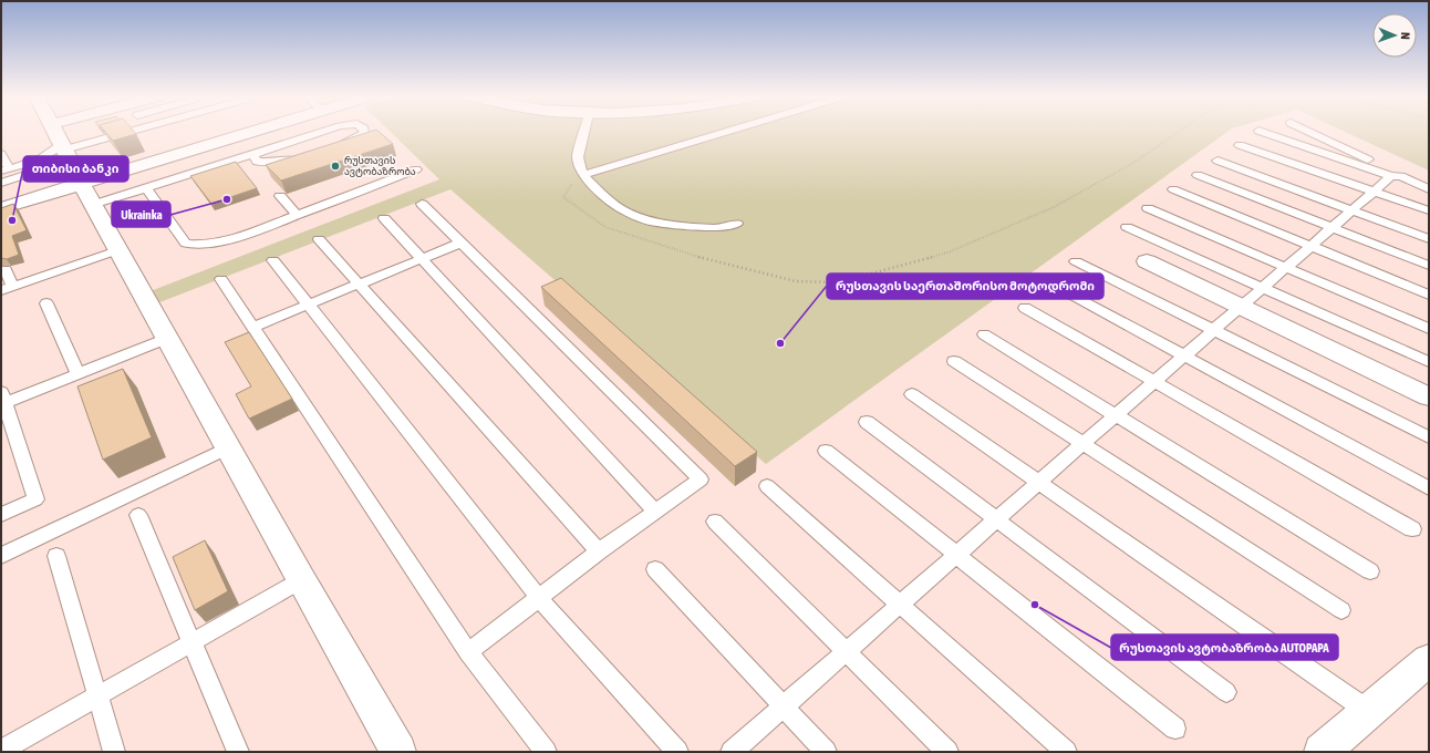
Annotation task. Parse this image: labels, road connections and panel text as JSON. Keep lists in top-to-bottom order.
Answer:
{
  "places": [
    "რუსთავის ავტობაზრობა",
    "Ukrainka",
    "თიბისი ბანკი",
    "რუსთავის საერთაშორისო მოტოდრომი",
    "რუსთავის ავტობაზრობა AUTOPAPA"
  ],
  "north": "right"
}
